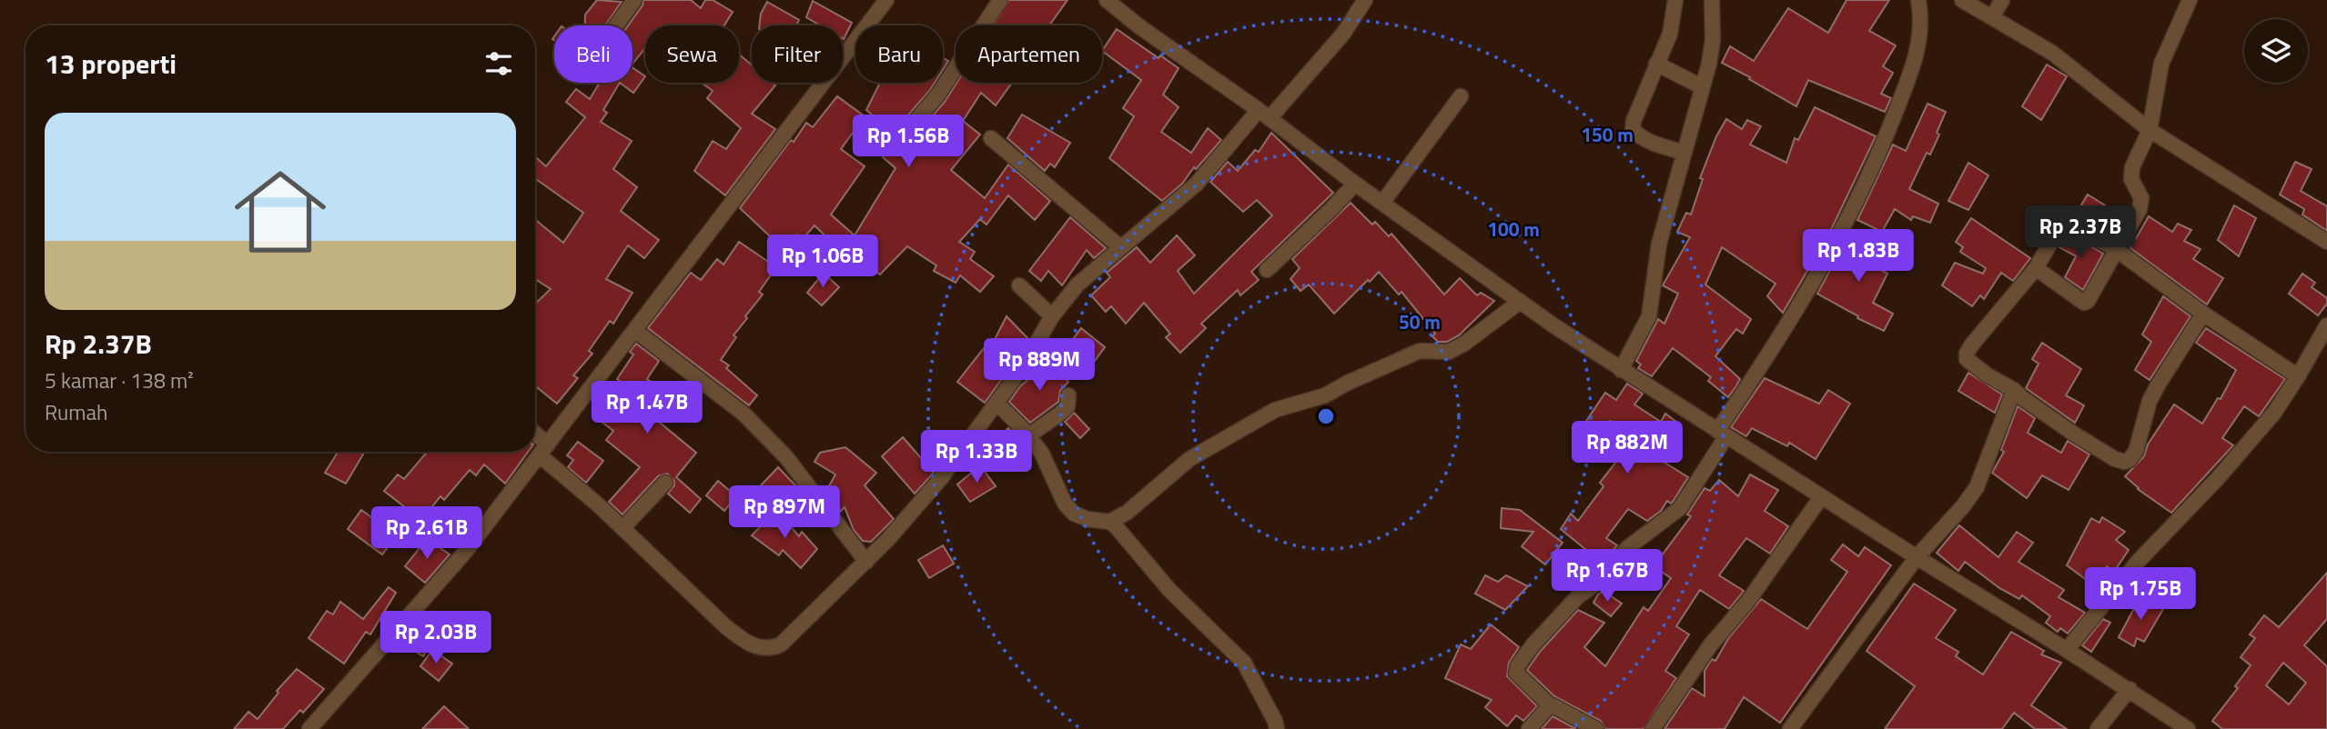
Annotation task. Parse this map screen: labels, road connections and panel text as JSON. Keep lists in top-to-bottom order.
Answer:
{
  "page": {
    "chip": [
      "Beli",
      "Sewa",
      "Filter",
      "Baru",
      "Apartemen"
    ],
    "heading": "13 properti",
    "list": [
      {
        "name": "Rp 2.37B",
        "note": "5 kamar · 138 m² · Rumah"
      }
    ],
    "price": [
      "Rp 1.56B",
      "Rp 2.37B",
      "Rp 1.83B",
      "Rp 1.06B",
      "Rp 889M",
      "Rp 1.47B",
      "Rp 882M",
      "Rp 1.33B",
      "Rp 897M",
      "Rp 2.61B",
      "Rp 1.67B",
      "Rp 1.75B",
      "Rp 2.03B"
    ]
  },
  "rings": ["150 m", "100 m", "50 m"]
}
